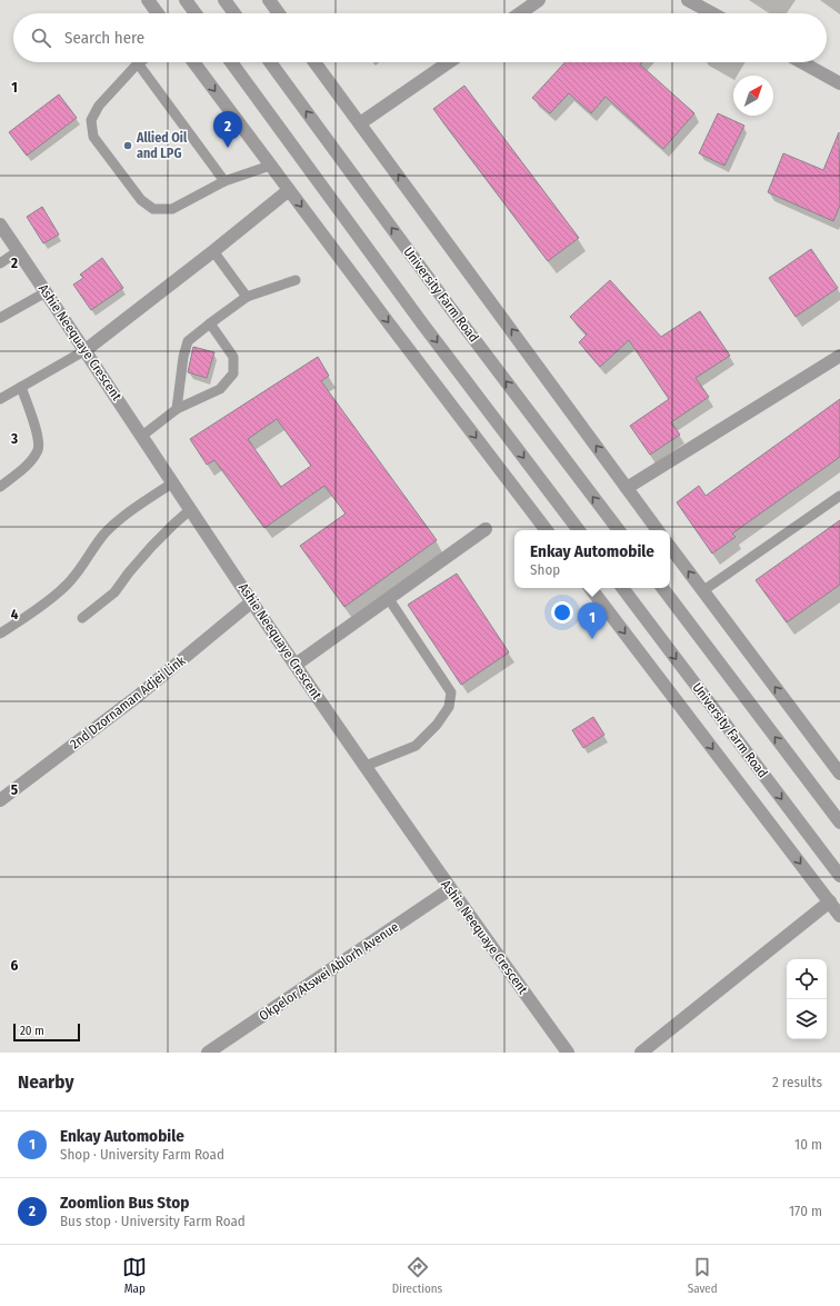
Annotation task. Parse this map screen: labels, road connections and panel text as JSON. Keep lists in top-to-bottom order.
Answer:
{
  "streets": {
    "street": [
      "University Farm Road",
      "Ashie Neequaye Crescent",
      "2nd Dzornaman Adjei Link",
      "Okpelor Atswei Ablorh Avenue"
    ]
  },
  "crossings": [
    ["Ashie Neequaye Crescent", "2nd Dzornaman Adjei Link"],
    ["Ashie Neequaye Crescent", "Okpelor Atswei Ablorh Avenue"]
  ],
  "places": ["Allied Oil and LPG"],
  "scale_bar": "20 m",
  "north": "top right",
  "page": {
    "search": "Search here",
    "pins": ["2", "1"],
    "popup": ["Enkay Automobile", "Shop"],
    "scale": "20 m",
    "heading": ["Nearby", "2 results"],
    "list": [
      {
        "mark": "1",
        "name": "Enkay Automobile",
        "note": "Shop · University Farm Road",
        "value": "10 m"
      },
      {
        "mark": "2",
        "name": "Zoomlion Bus Stop",
        "note": "Bus stop · University Farm Road",
        "value": "170 m"
      }
    ],
    "nav": ["Map", "Directions", "Saved"]
  },
  "grid": {
    "rows": [
      "1",
      "2",
      "3",
      "4",
      "5",
      "6"
    ]
  }
}
